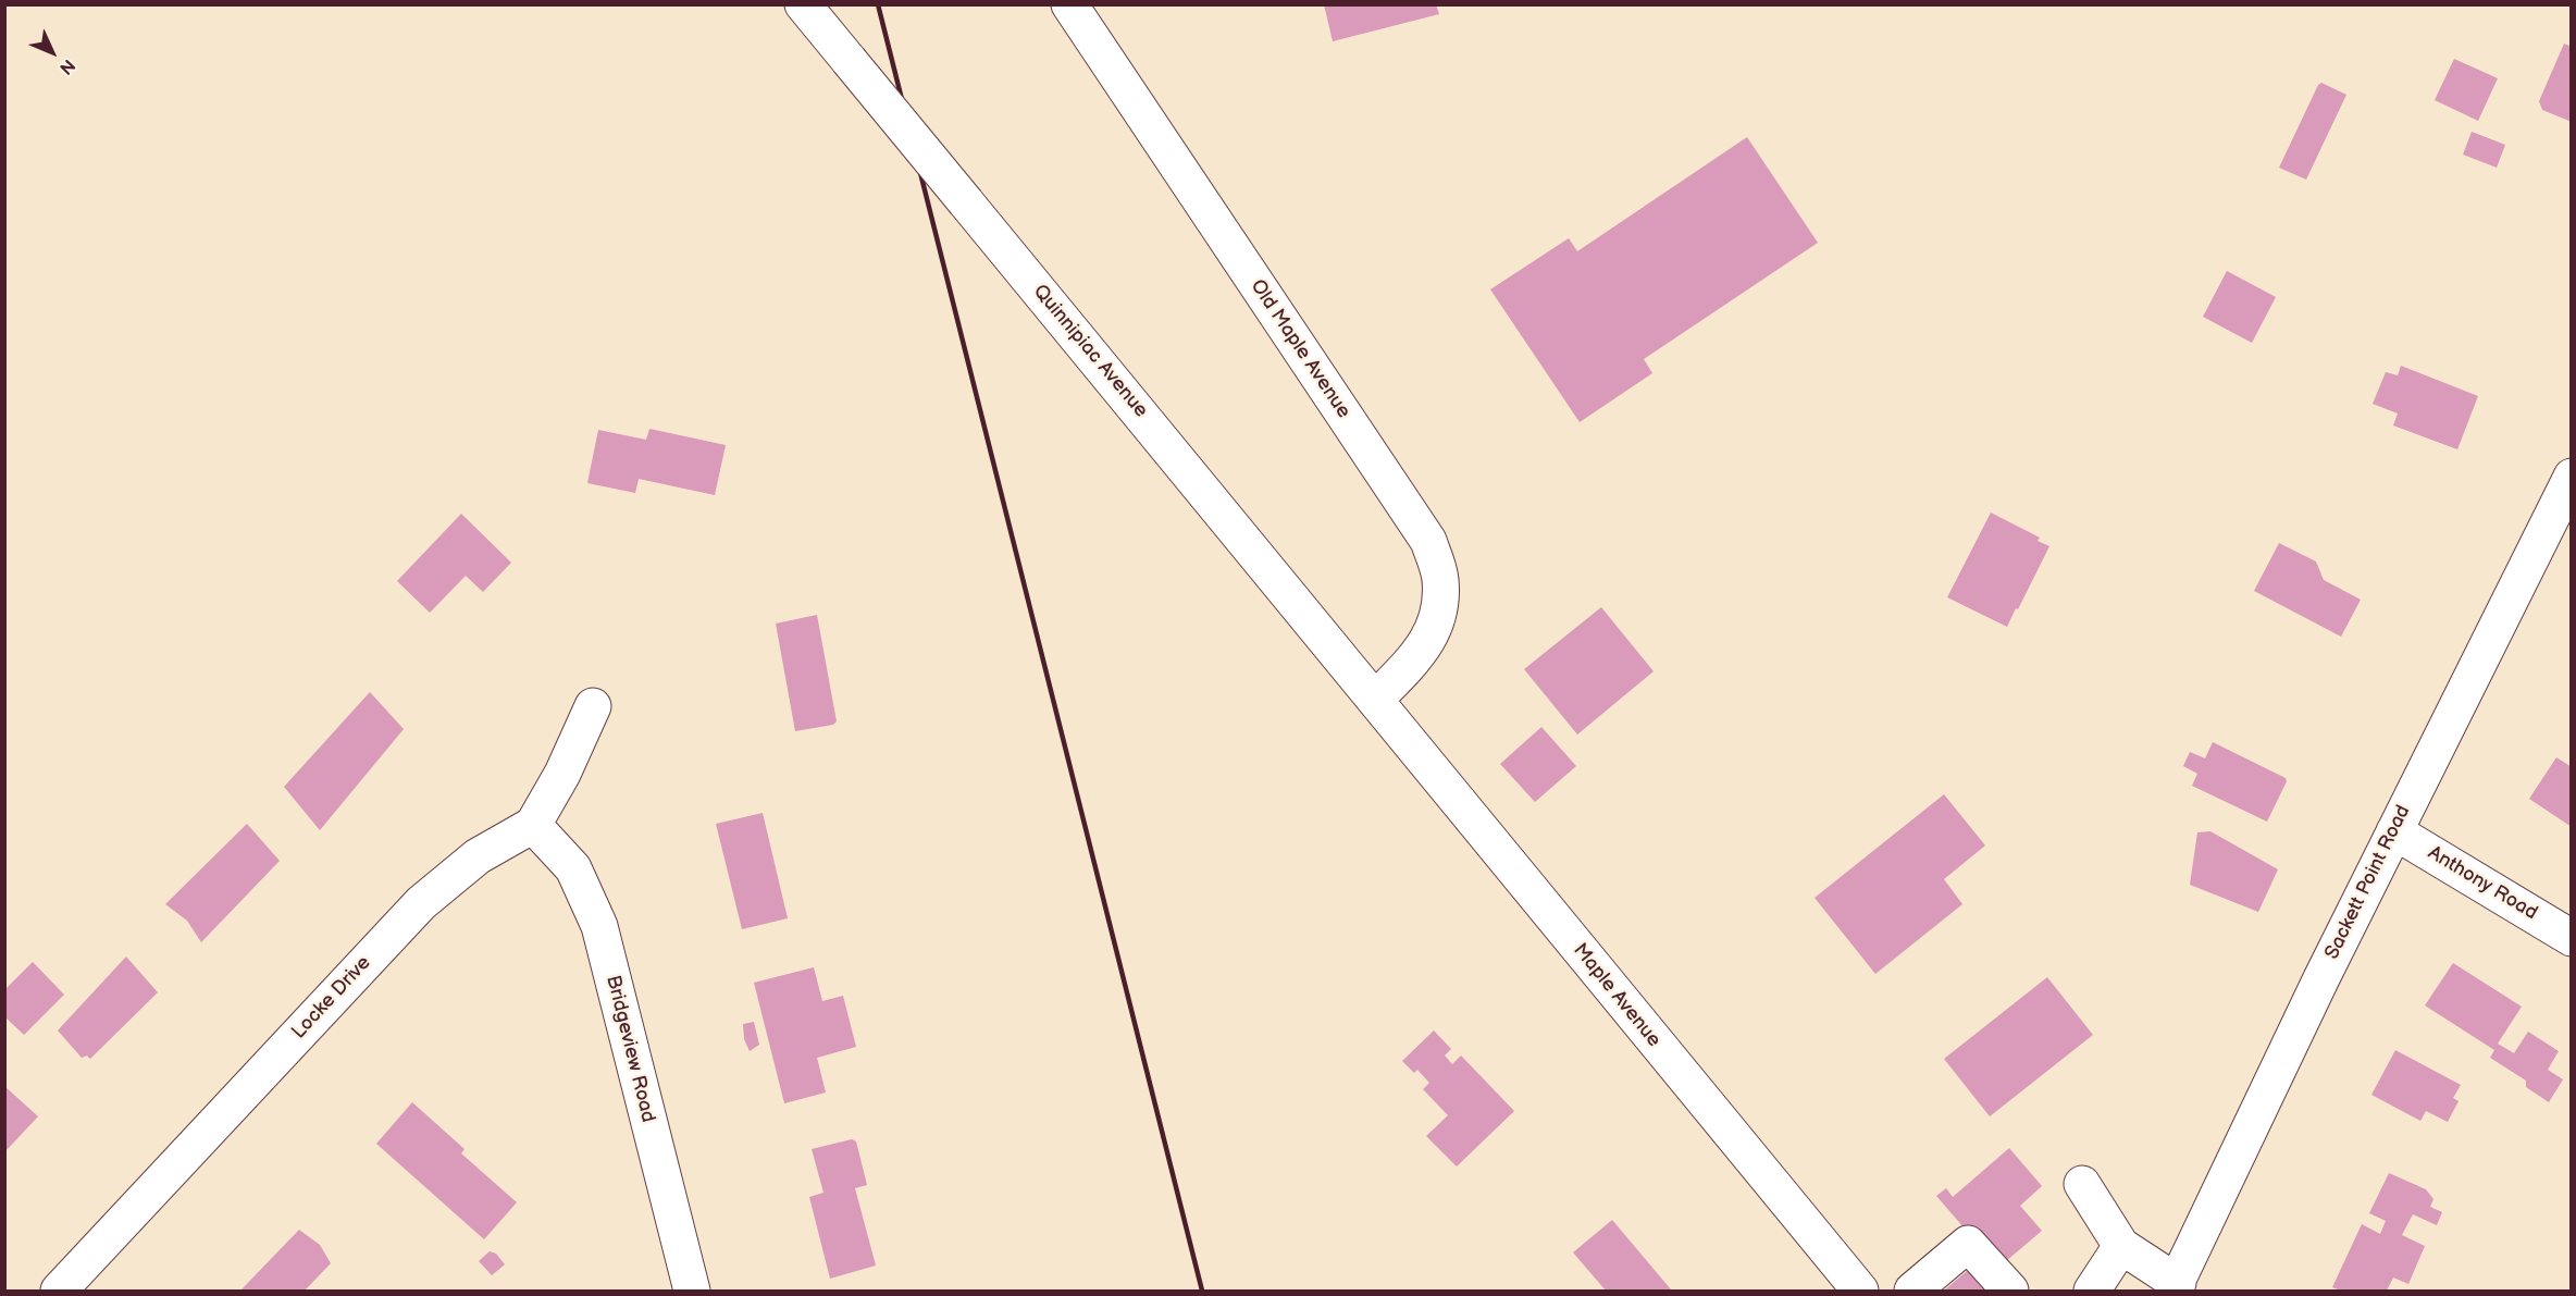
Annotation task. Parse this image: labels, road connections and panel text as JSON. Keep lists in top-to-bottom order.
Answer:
{
  "streets": {
    "street": [
      "Old Maple Avenue",
      "Quinnipiac Avenue",
      "Sackett Point Road",
      "Anthony Road",
      "Maple Avenue",
      "Locke Drive",
      "Bridgeview Road"
    ]
  },
  "crossings": [
    ["Old Maple Avenue", "Quinnipiac Avenue"],
    ["Old Maple Avenue", "Maple Avenue"],
    ["Quinnipiac Avenue", "Maple Avenue"],
    ["Sackett Point Road", "Anthony Road"],
    ["Locke Drive", "Bridgeview Road"]
  ],
  "north": "bottom right"
}
